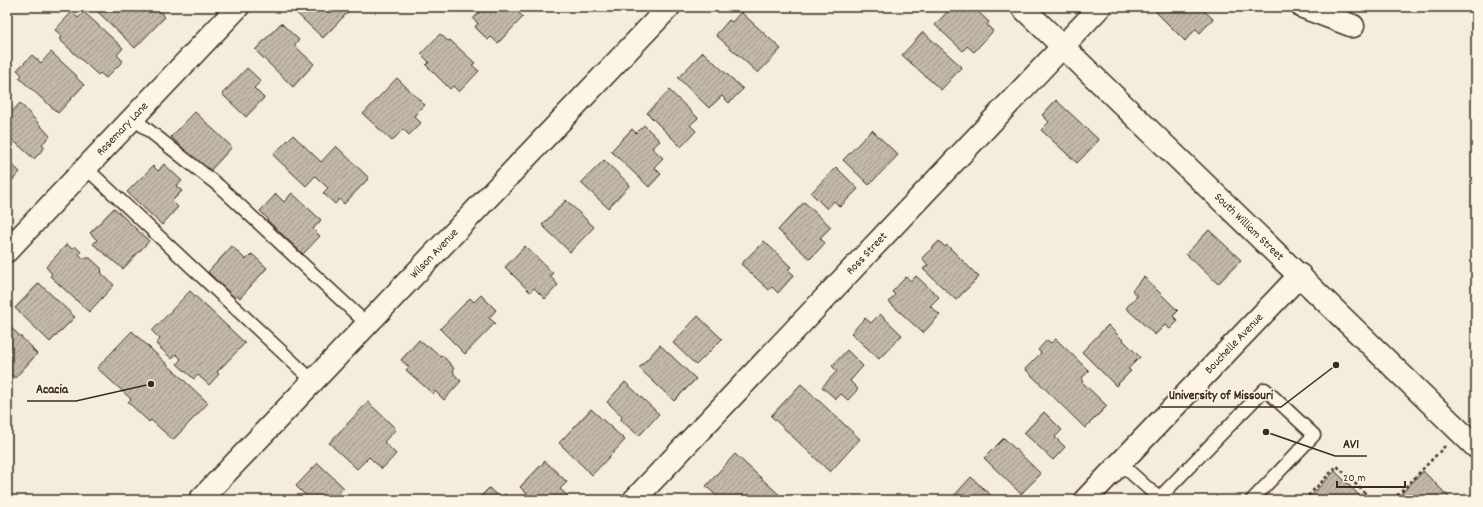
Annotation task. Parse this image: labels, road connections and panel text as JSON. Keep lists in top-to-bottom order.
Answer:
{
  "streets": {
    "street": [
      "Rosemary Lane",
      "South William Street",
      "Wilson Avenue",
      "Ross Street",
      "Bouchelle Avenue"
    ]
  },
  "crossings": [
    ["South William Street", "Ross Street"],
    ["South William Street", "Bouchelle Avenue"]
  ],
  "places": ["University of Missouri", "Acacia", "AV1"],
  "scale_bar": "20 m"
}
